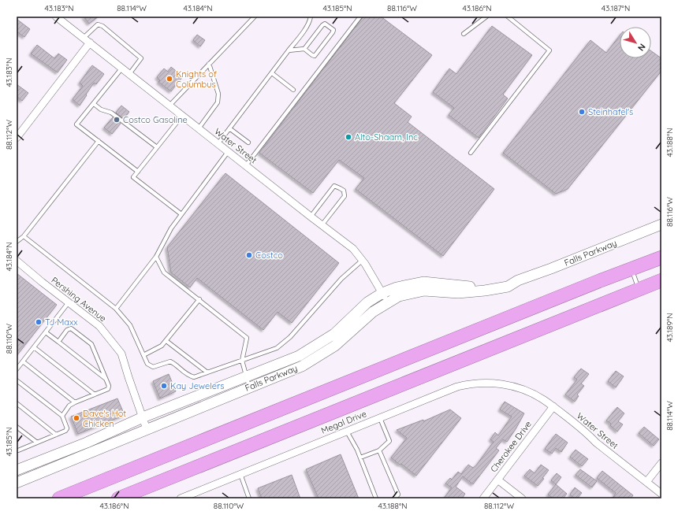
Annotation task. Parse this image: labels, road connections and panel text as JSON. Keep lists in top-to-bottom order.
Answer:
{
  "streets": {
    "street": [
      "Water Street",
      "Falls Parkway",
      "Pershing Avenue",
      "Megal Drive",
      "Cherokee Drive"
    ]
  },
  "crossings": [
    ["Water Street", "Falls Parkway"],
    ["Water Street", "Megal Drive"],
    ["Water Street", "Cherokee Drive"],
    ["Falls Parkway", "Pershing Avenue"]
  ],
  "places": [
    "Knights of Columbus",
    "Steinhafel's",
    "Costco Gasoline",
    "Alto-Shaam, Inc",
    "Costco",
    "TJ Maxx",
    "Kay Jewelers",
    "Dave's Hot Chicken"
  ],
  "north": "bottom right",
  "coordinates": [
    "43.183°N",
    "88.114°W",
    "43.184°N",
    "43.185°N",
    "88.116°W",
    "43.186°N",
    "43.187°N",
    "88.112°W",
    "43.188°N",
    "43.189°N",
    "88.110°W"
  ]
}
